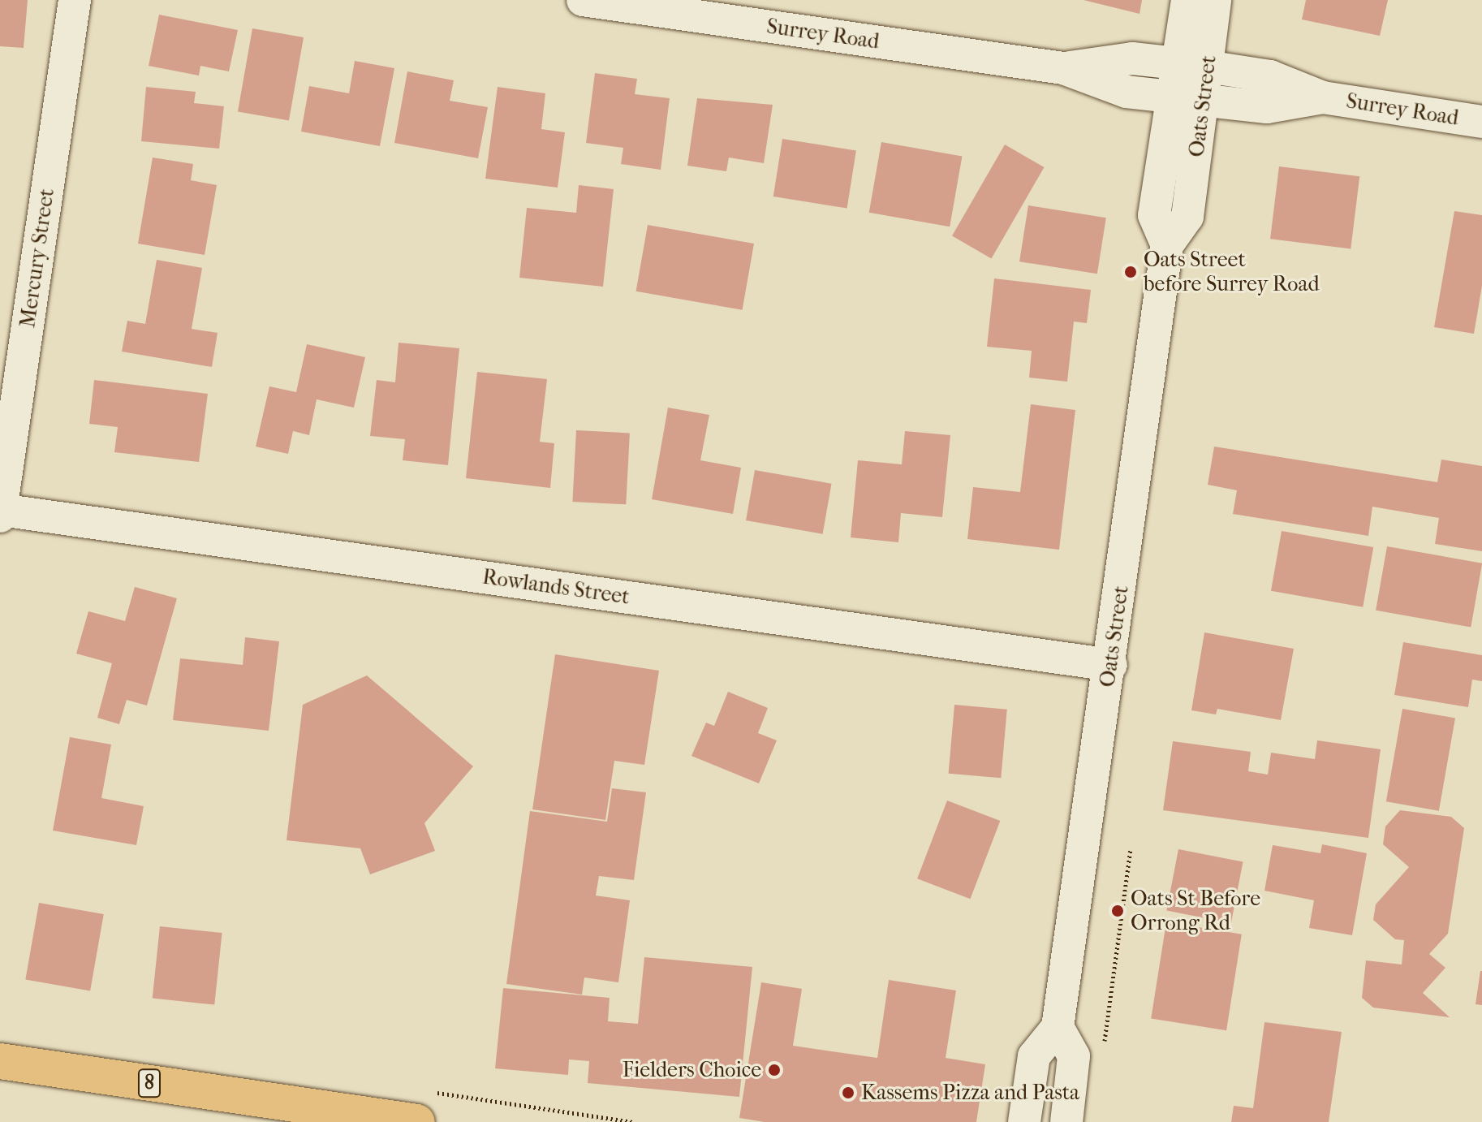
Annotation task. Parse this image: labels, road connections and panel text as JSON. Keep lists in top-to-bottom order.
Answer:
{
  "streets": {
    "highway": ["8"],
    "street": [
      "Surrey Road",
      "Oats Street",
      "Mercury Street",
      "Rowlands Street"
    ]
  },
  "crossings": [
    ["Surrey Road", "Oats Street"],
    ["Oats Street", "Rowlands Street"],
    ["Mercury Street", "Rowlands Street"]
  ],
  "places": [
    "Oats Street before Surrey Road",
    "Oats St Before Orrong Rd",
    "Fielders Choice",
    "Kassems Pizza and Pasta"
  ]
}
